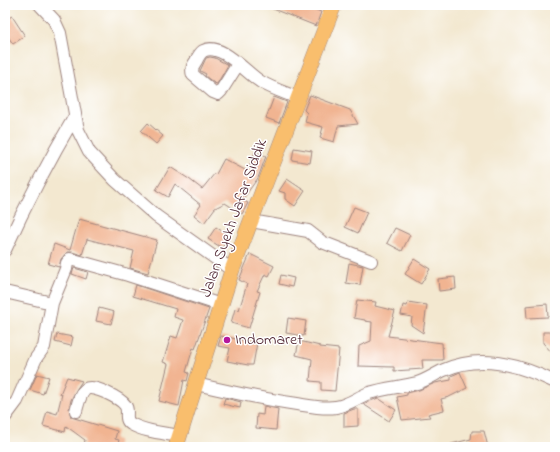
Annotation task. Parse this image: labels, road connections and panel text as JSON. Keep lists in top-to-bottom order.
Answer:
{
  "streets": {
    "main road": ["Jalan Syekh Jafar Siddik"]
  },
  "places": ["Indomaret"]
}
